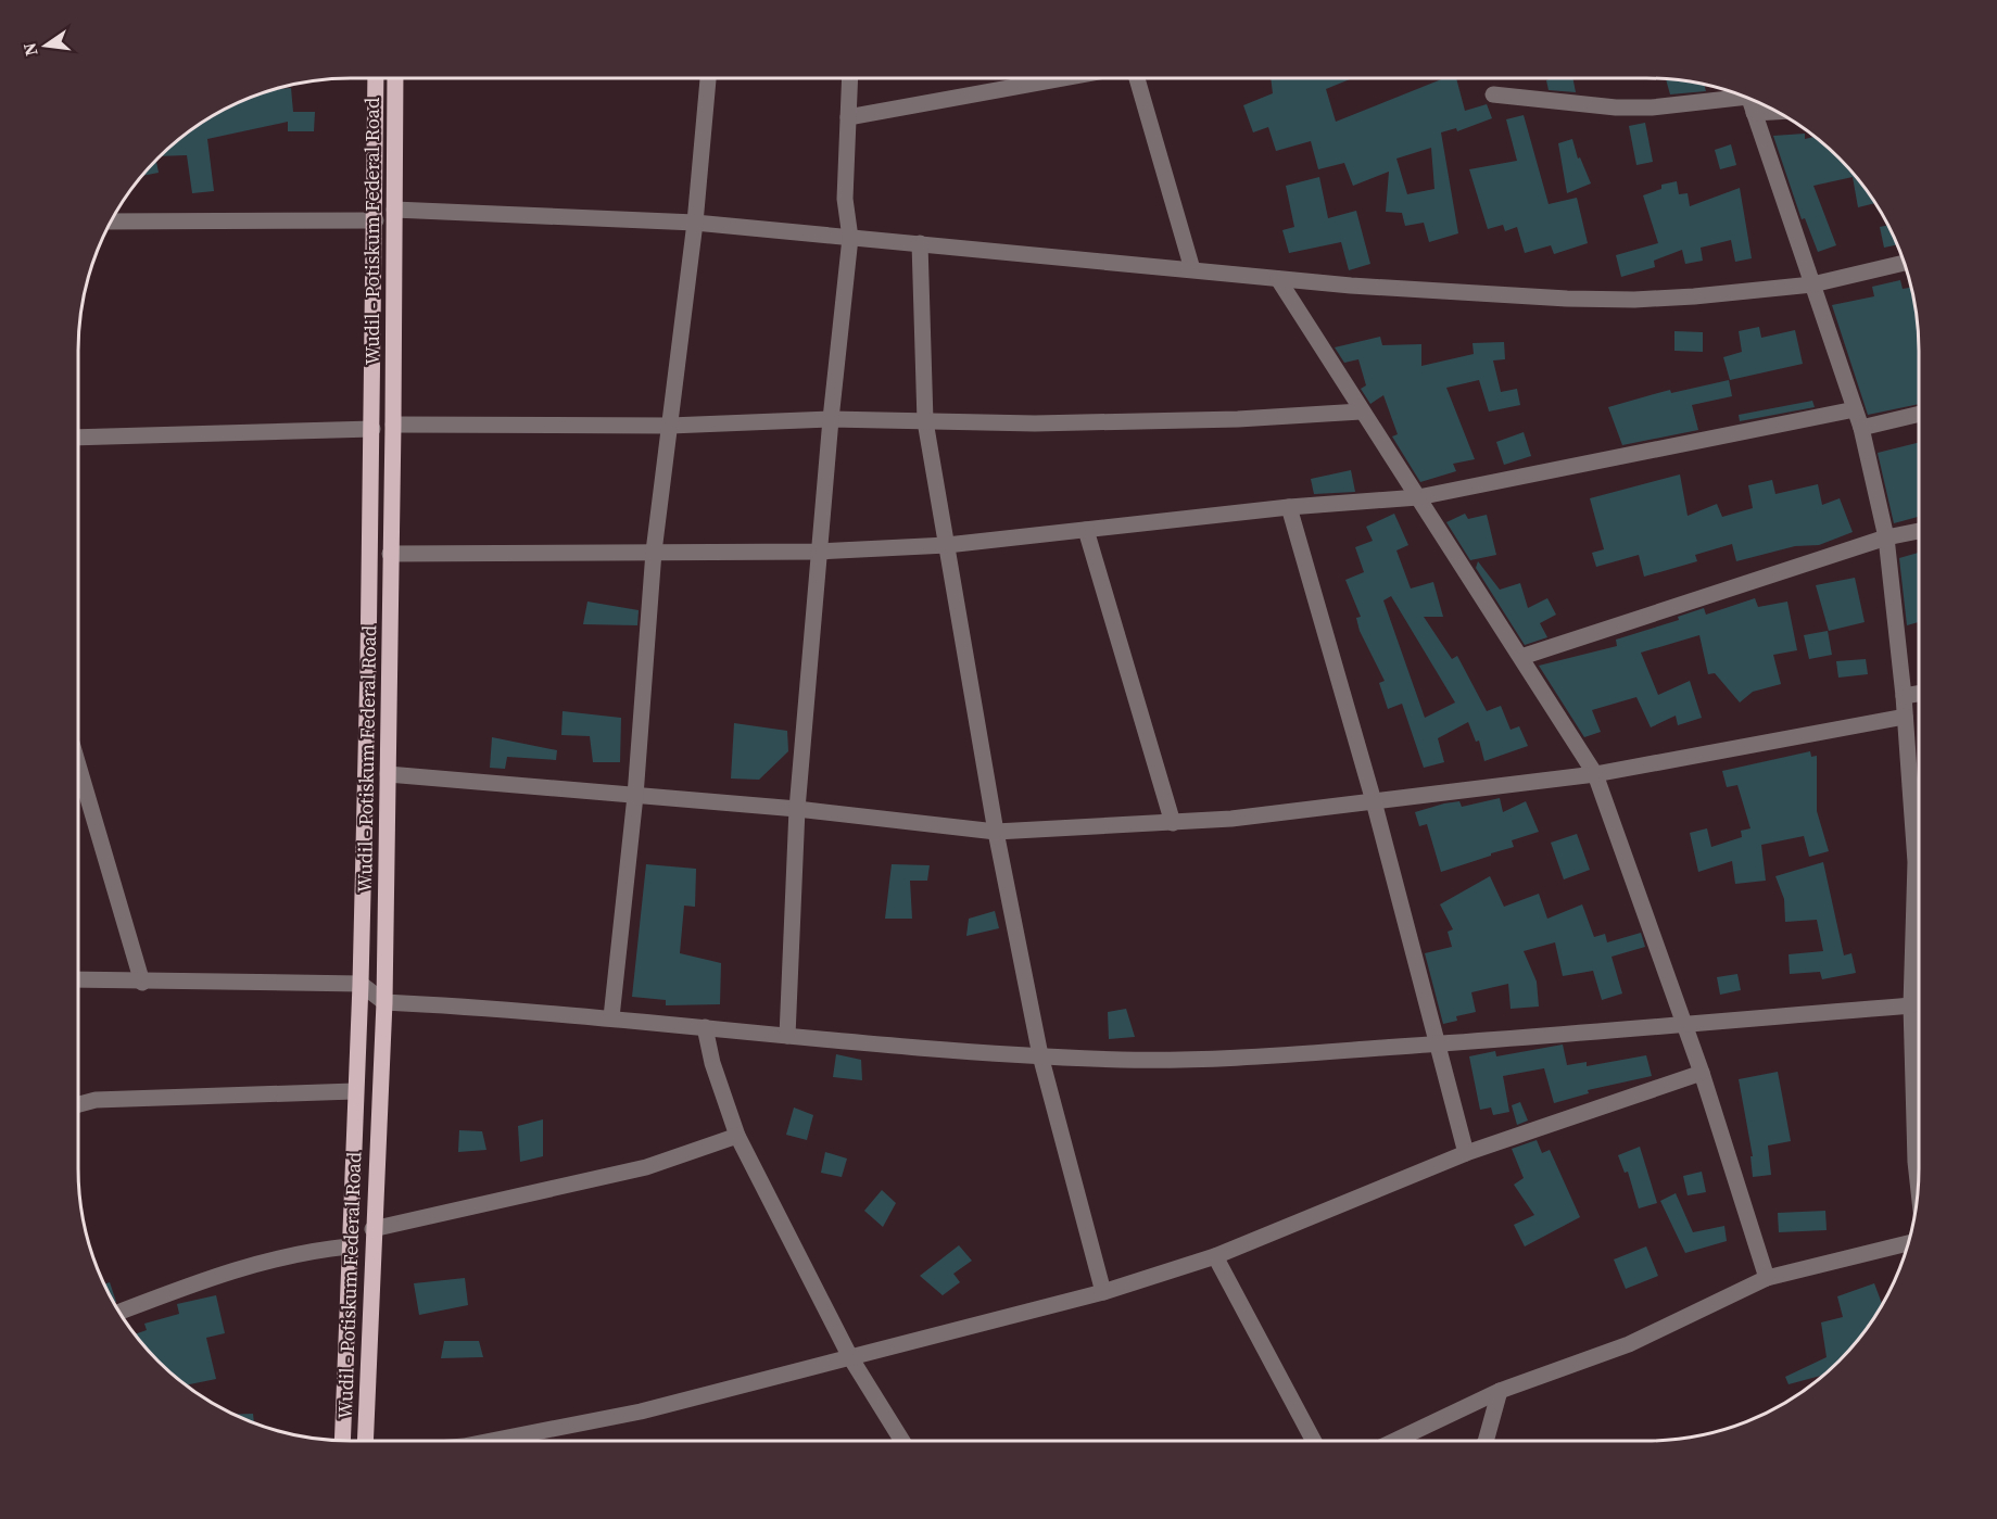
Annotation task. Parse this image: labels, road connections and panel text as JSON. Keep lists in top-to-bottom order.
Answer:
{
  "streets": {
    "main road": ["Wudil - Potiskum Federal Road"]
  },
  "north": "left"
}
